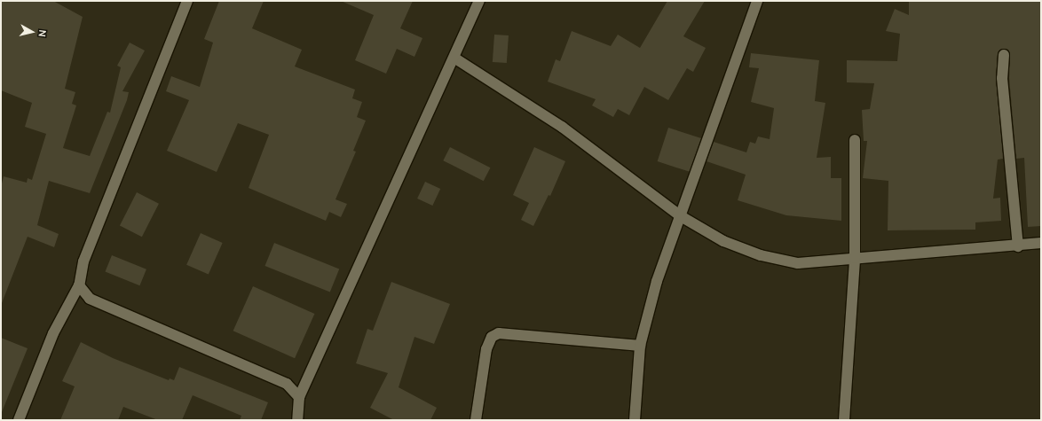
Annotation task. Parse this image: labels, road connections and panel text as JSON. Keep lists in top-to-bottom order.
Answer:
{
  "north": "right"
}
